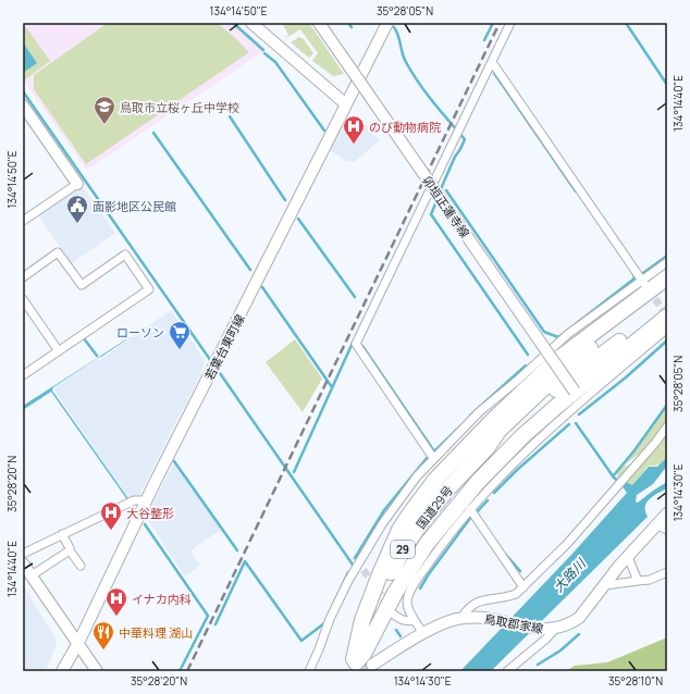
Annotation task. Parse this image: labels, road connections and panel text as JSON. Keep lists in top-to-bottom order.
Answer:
{
  "streets": {
    "highway": ["国道29号", "29"],
    "main road": ["卯垣正蓮寺線", "若葉台東町線", "鳥取郡家線"]
  },
  "water": ["大路川"],
  "places": {
    "school or university": ["鳥取市立桜ヶ丘中学校"],
    "hospital": ["のび動物病院", "大谷整形", "イナカ内科"],
    "public building": ["面影地区公民館"],
    "supermarket": ["ローソン"],
    "restaurant": ["中華料理 湖山"]
  },
  "coordinates": [
    "134°14'50\"E",
    "35°28'05\"N",
    "134°14'40\"E",
    "35°28'20\"N",
    "134°14'30\"E",
    "35°28'10\"N"
  ]
}
